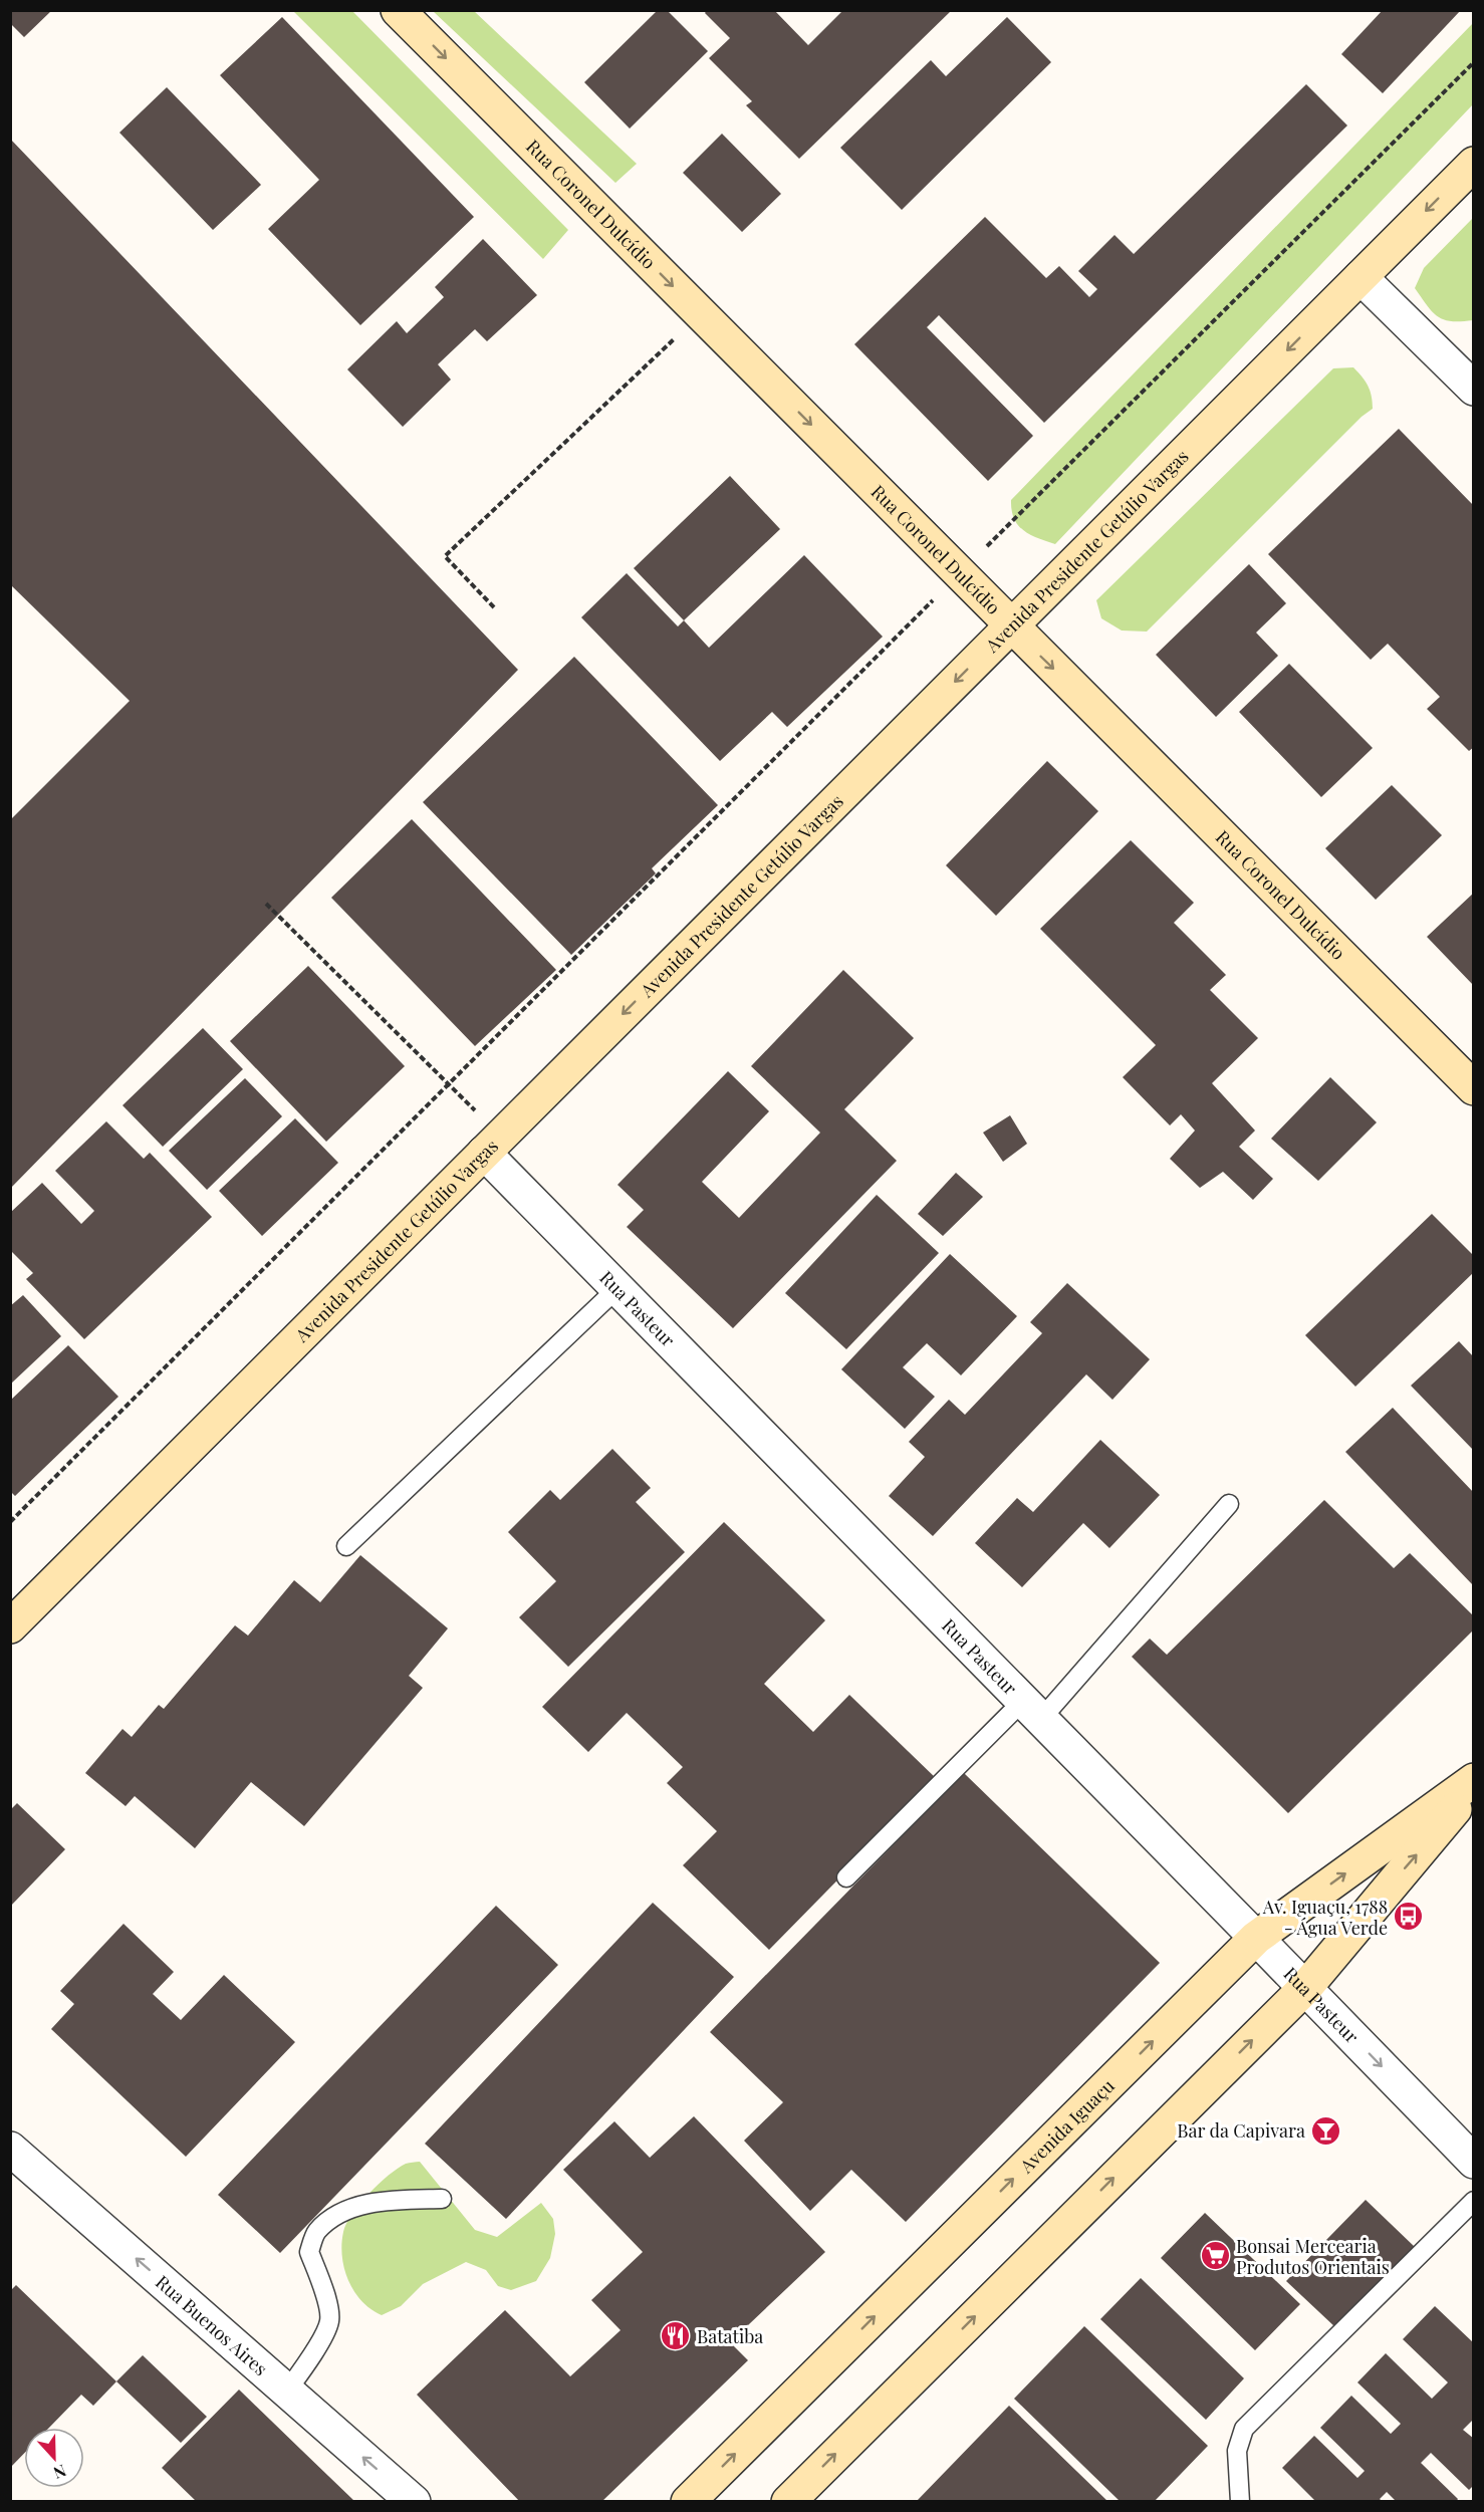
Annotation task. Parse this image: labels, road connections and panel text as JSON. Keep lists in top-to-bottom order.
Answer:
{
  "streets": {
    "main road": ["Rua Coronel Dulcídio", "Avenida Presidente Getúlio Vargas", "Avenida Iguaçu"],
    "street": ["Rua Pasteur", "Rua Buenos Aires"]
  },
  "crossings": [
    ["Rua Coronel Dulcídio", "Avenida Presidente Getúlio Vargas"],
    ["Avenida Presidente Getúlio Vargas", "Rua Pasteur"],
    ["Rua Pasteur", "Avenida Iguaçu"]
  ],
  "one_way": ["Rua Coronel Dulcídio", "Avenida Presidente Getúlio Vargas", "Rua Buenos Aires"],
  "places": {
    "bus stop": ["Av. Iguaçu, 1788 - Água Verde"],
    "bar": ["Bar da Capivara"],
    "supermarket": ["Bonsai Mercearia Produtos Orientais"],
    "restaurant": ["Batatiba"]
  },
  "north": "bottom"
}
